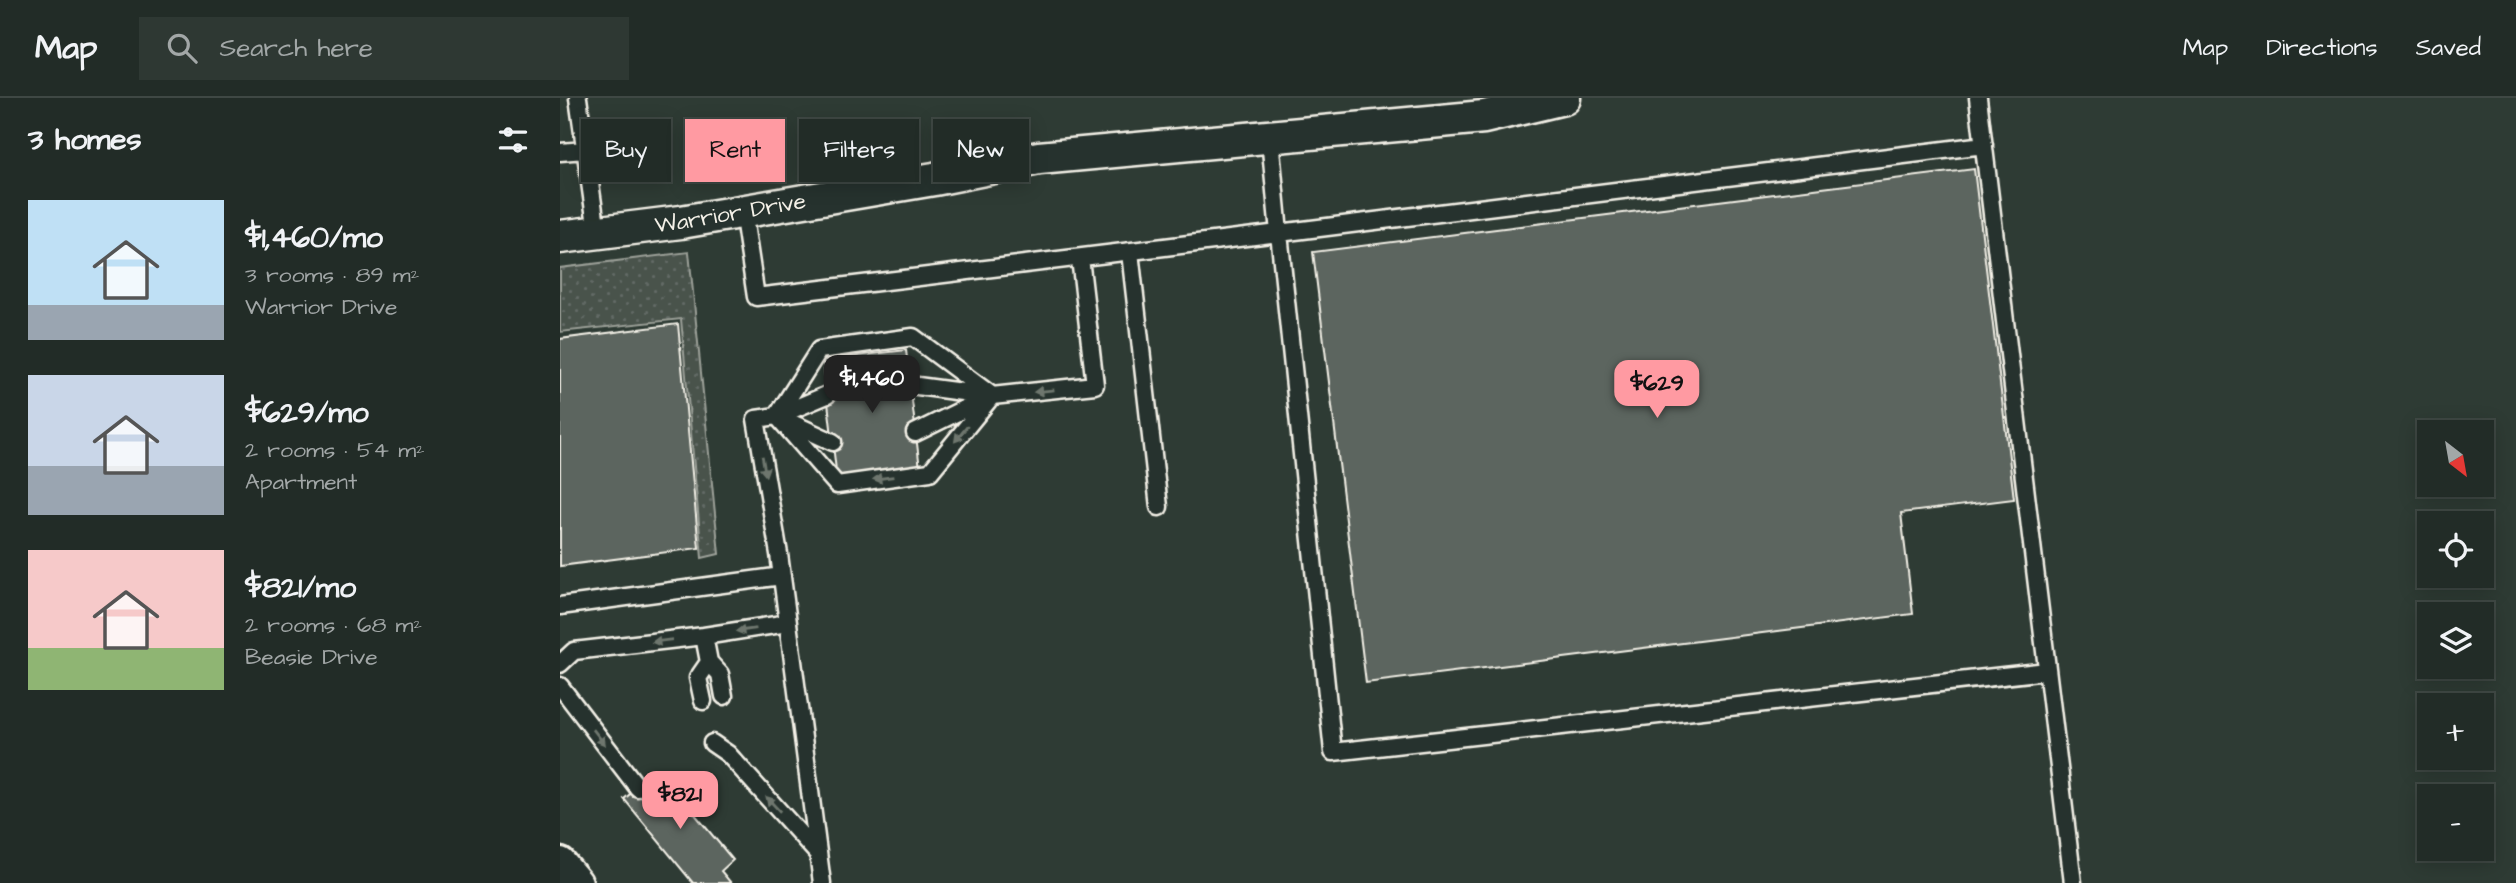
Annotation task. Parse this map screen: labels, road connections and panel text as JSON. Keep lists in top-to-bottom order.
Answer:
{
  "streets": {
    "street": ["Warrior Drive"]
  },
  "north": "bottom right",
  "page": {
    "header": "Map",
    "search": "Search here",
    "nav": ["Map", "Directions", "Saved"],
    "heading": "3 homes",
    "chip": [
      "Buy",
      "Rent",
      "Filters",
      "New"
    ],
    "list": [
      {
        "name": "$1,460/mo",
        "note": "3 rooms · 89 m² · Warrior Drive"
      },
      {
        "name": "$629/mo",
        "note": "2 rooms · 54 m² · Apartment"
      },
      {
        "name": "$821/mo",
        "note": "2 rooms · 68 m² · Beasie Drive"
      }
    ],
    "price": ["$1,460", "$629", "$821"],
    "map_buttons": ["+", "−"]
  }
}
